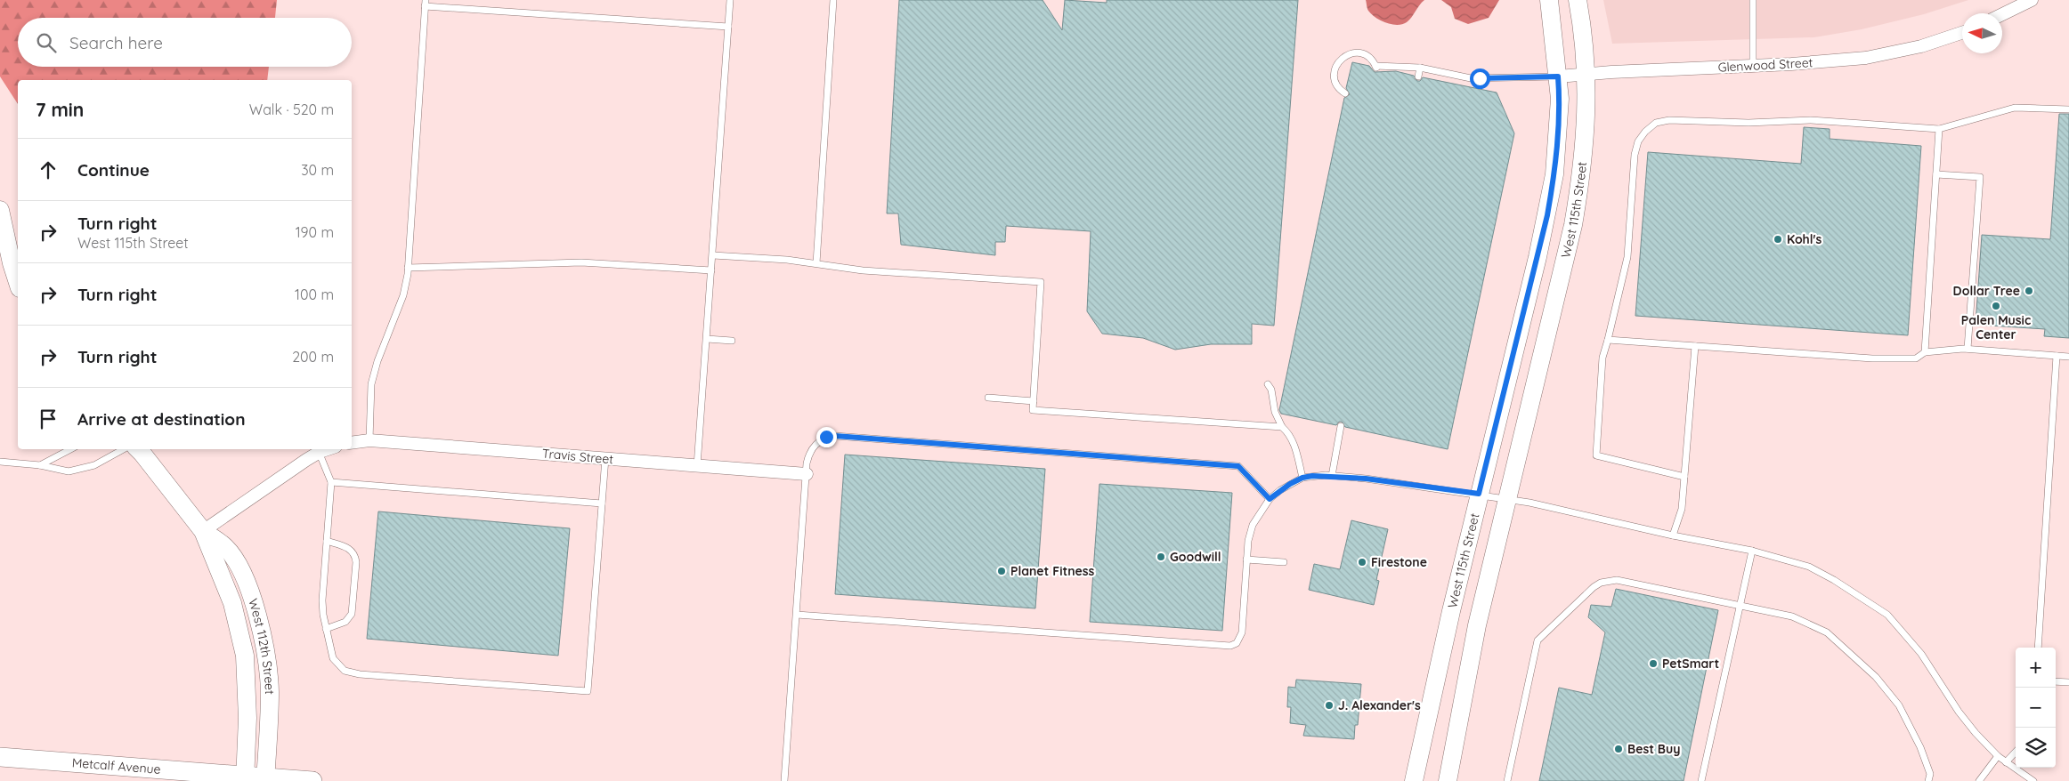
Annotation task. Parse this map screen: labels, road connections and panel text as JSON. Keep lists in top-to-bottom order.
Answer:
{
  "streets": {
    "main road": ["Metcalf Avenue"],
    "street": [
      "Glenwood Street",
      "West 115th Street",
      "Travis Street",
      "West 112th Street"
    ]
  },
  "crossings": [
    ["Glenwood Street", "West 115th Street"],
    ["West 112th Street", "Metcalf Avenue"]
  ],
  "places": [
    "Kohl's",
    "Dollar Tree",
    "Palen Music Center",
    "Goodwill",
    "Firestone",
    "Planet Fitness",
    "PetSmart",
    "J. Alexander's",
    "Best Buy"
  ],
  "north": "left",
  "page": {
    "search": "Search here",
    "heading": ["7 min", "Walk · 520 m"],
    "list": [
      ["Continue", "30 m"],
      ["Turn right", "West 115th Street", "190 m"],
      ["Turn right", "100 m"],
      ["Turn right", "200 m"],
      "Arrive at destination"
    ],
    "map_buttons": ["+", "−"]
  }
}
